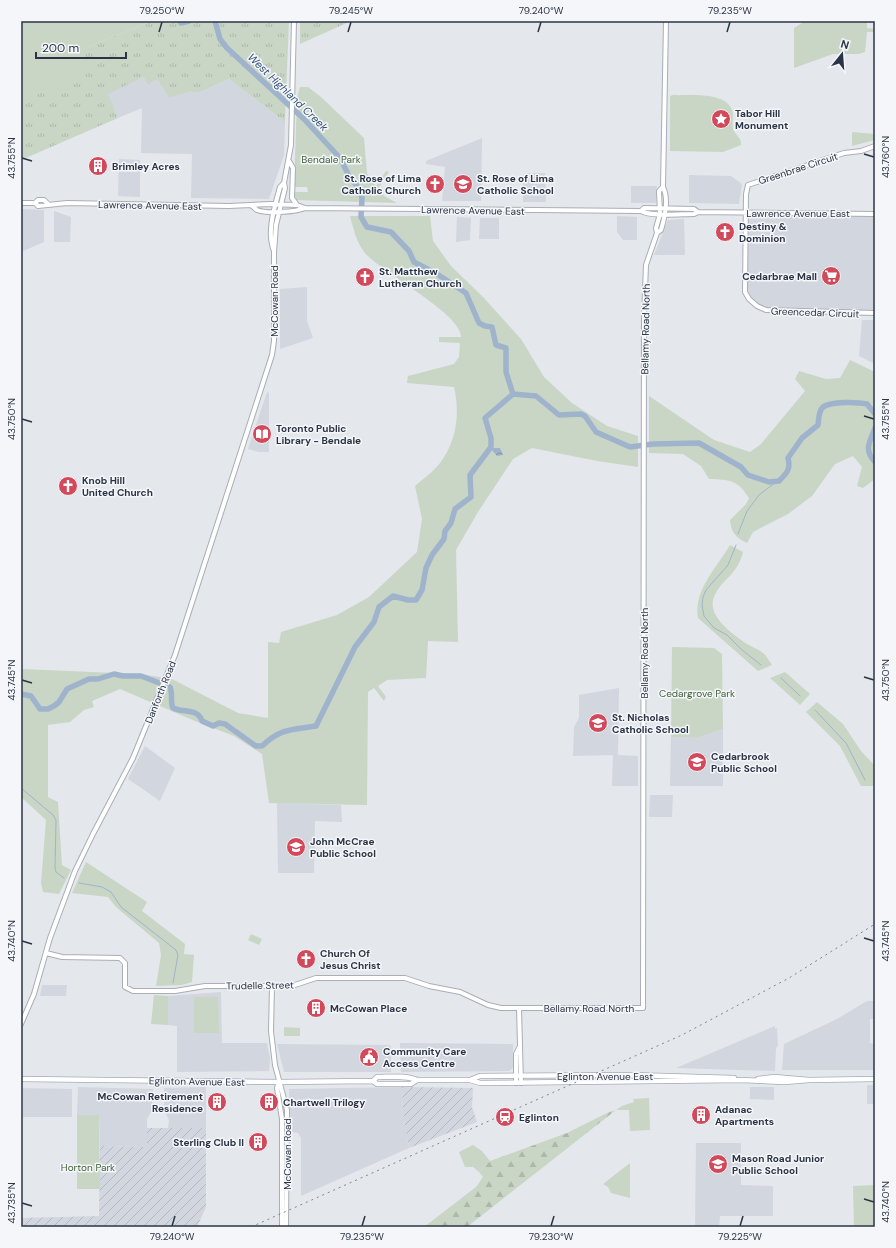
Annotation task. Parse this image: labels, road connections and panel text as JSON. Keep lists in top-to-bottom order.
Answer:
{
  "streets": {
    "main road": ["Eglinton Avenue East"],
    "street": [
      "Greenbrae Circuit",
      "Lawrence Avenue East",
      "McCowan Road",
      "Greencedar Circuit",
      "Bellamy Road North",
      "Danforth Road",
      "Trudelle Street"
    ]
  },
  "crossings": [
    ["Greenbrae Circuit", "Lawrence Avenue East"],
    ["Greenbrae Circuit", "Greencedar Circuit"],
    ["Lawrence Avenue East", "McCowan Road"],
    ["Lawrence Avenue East", "Greencedar Circuit"],
    ["Lawrence Avenue East", "Bellamy Road North"],
    ["McCowan Road", "Danforth Road"],
    ["McCowan Road", "Trudelle Street"],
    ["McCowan Road", "Eglinton Avenue East"],
    ["Bellamy Road North", "Trudelle Street"],
    ["Danforth Road", "Trudelle Street"]
  ],
  "water": ["West Highland Creek"],
  "parks": ["Bendale Park", "Cedargrove Park", "Horton Park"],
  "places": {
    "place": ["Tabor Hill Monument"],
    "building": [
      "Brimley Acres",
      "McCowan Place",
      "McCowan Retirement Residence",
      "Chartwell Trilogy",
      "Adanac Apartments",
      "Sterling Club II"
    ],
    "church": [
      "St. Rose of Lima Catholic Church",
      "Destiny & Dominion",
      "St. Matthew Lutheran Church",
      "Knob Hill United Church",
      "Church Of Jesus Christ"
    ],
    "school or university": [
      "St. Rose of Lima Catholic School",
      "St. Nicholas Catholic School",
      "Cedarbrook Public School",
      "John McCrae Public School",
      "Mason Road Junior Public School"
    ],
    "supermarket": ["Cedarbrae Mall"],
    "library": ["Toronto Public Library - Bendale"],
    "public building": ["Community Care Access Centre"],
    "station": ["Eglinton"]
  },
  "scale_bar": "200 m",
  "north": "top",
  "coordinates": [
    "79.250°W",
    "79.245°W",
    "79.240°W",
    "79.235°W",
    "43.760°N",
    "43.755°N",
    "43.750°N",
    "43.745°N",
    "43.740°N",
    "43.735°N",
    "79.230°W",
    "79.225°W"
  ]
}
